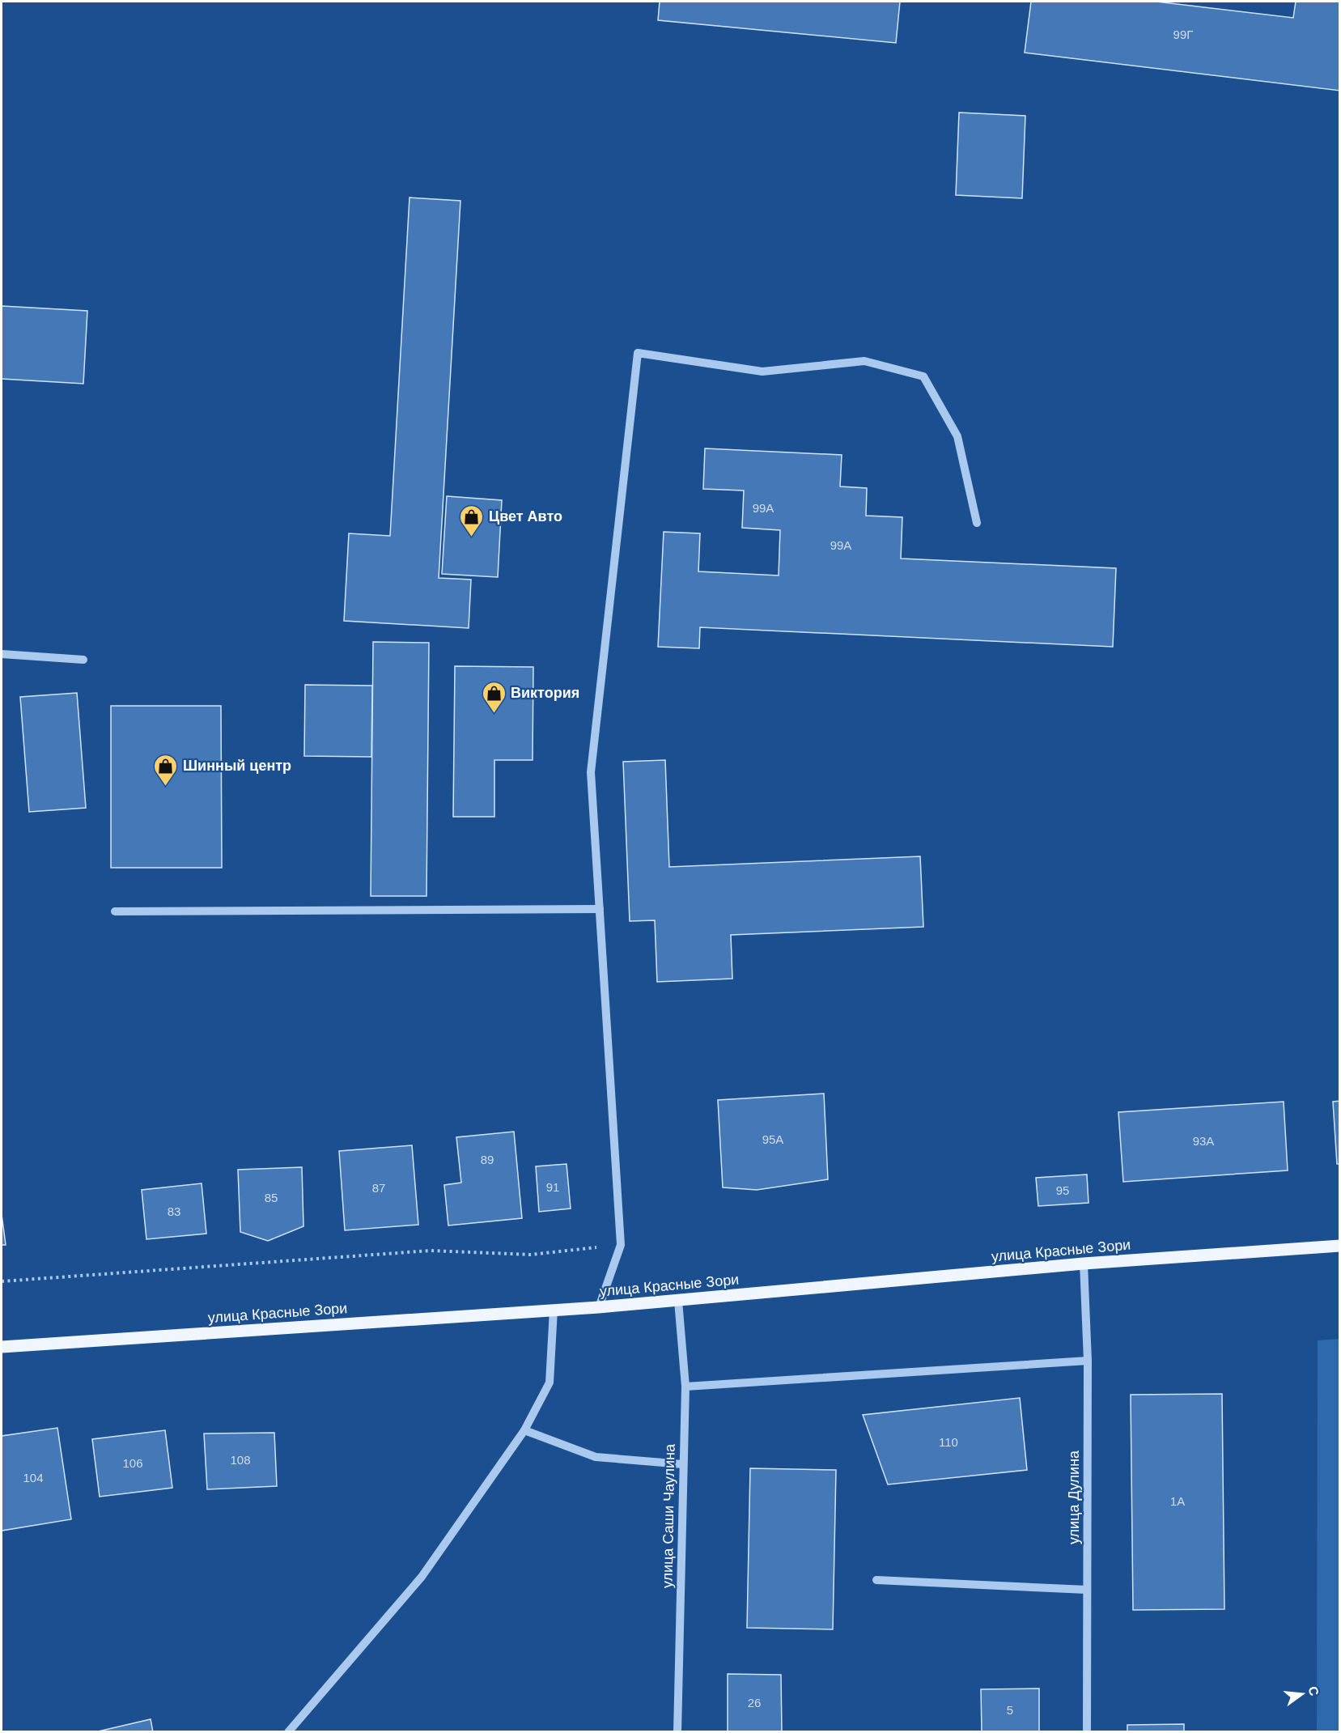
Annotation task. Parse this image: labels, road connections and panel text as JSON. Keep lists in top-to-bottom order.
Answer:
{
  "streets": {
    "main road": ["улица Красные Зори"],
    "street": ["улица Дулина", "улица Саши Чаулина"]
  },
  "crossings": [
    ["улица Красные Зори", "улица Дулина"],
    ["улица Красные Зори", "улица Саши Чаулина"]
  ],
  "places": {
    "shop": ["Цвет Авто", "Виктория", "Шинный центр"]
  },
  "house_numbers": [
    "99Г",
    "99А",
    "99А",
    "95А",
    "93А",
    "89",
    "91",
    "87",
    "95",
    "85",
    "83",
    "110",
    "108",
    "106",
    "104",
    "1А",
    "26",
    "5"
  ],
  "north": "right"
}
